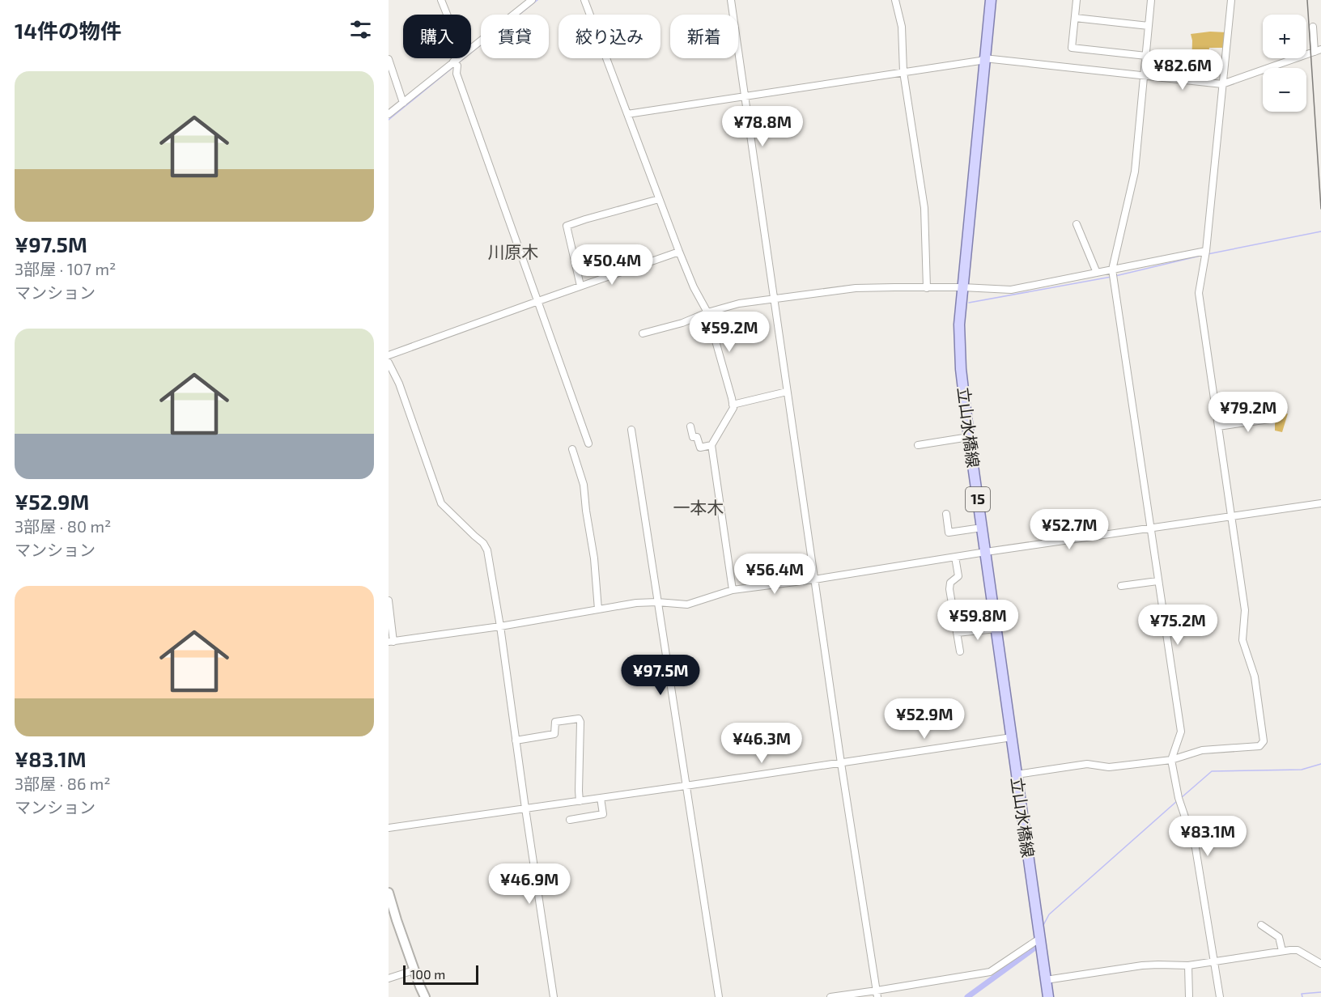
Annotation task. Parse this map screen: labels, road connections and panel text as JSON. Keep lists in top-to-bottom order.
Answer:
{
  "streets": {
    "main road": ["立山水橋線", "15"]
  },
  "districts": ["川原木", "一本木"],
  "scale_bar": "100 m",
  "page": {
    "heading": "14件の物件",
    "map_buttons": ["+", "−"],
    "chip": [
      "購入",
      "賃貸",
      "絞り込み",
      "新着"
    ],
    "price": [
      "¥82.6M",
      "¥78.8M",
      "¥50.4M",
      "¥59.2M",
      "¥79.2M",
      "¥52.7M",
      "¥56.4M",
      "¥59.8M",
      "¥75.2M",
      "¥97.5M",
      "¥52.9M",
      "¥46.3M",
      "¥83.1M",
      "¥46.9M"
    ],
    "list": [
      {
        "name": "¥97.5M",
        "note": "3部屋 · 107 m² · マンション"
      },
      {
        "name": "¥52.9M",
        "note": "3部屋 · 80 m² · マンション"
      },
      {
        "name": "¥83.1M",
        "note": "3部屋 · 86 m² · マンション"
      }
    ],
    "scale": "100 m"
  }
}
